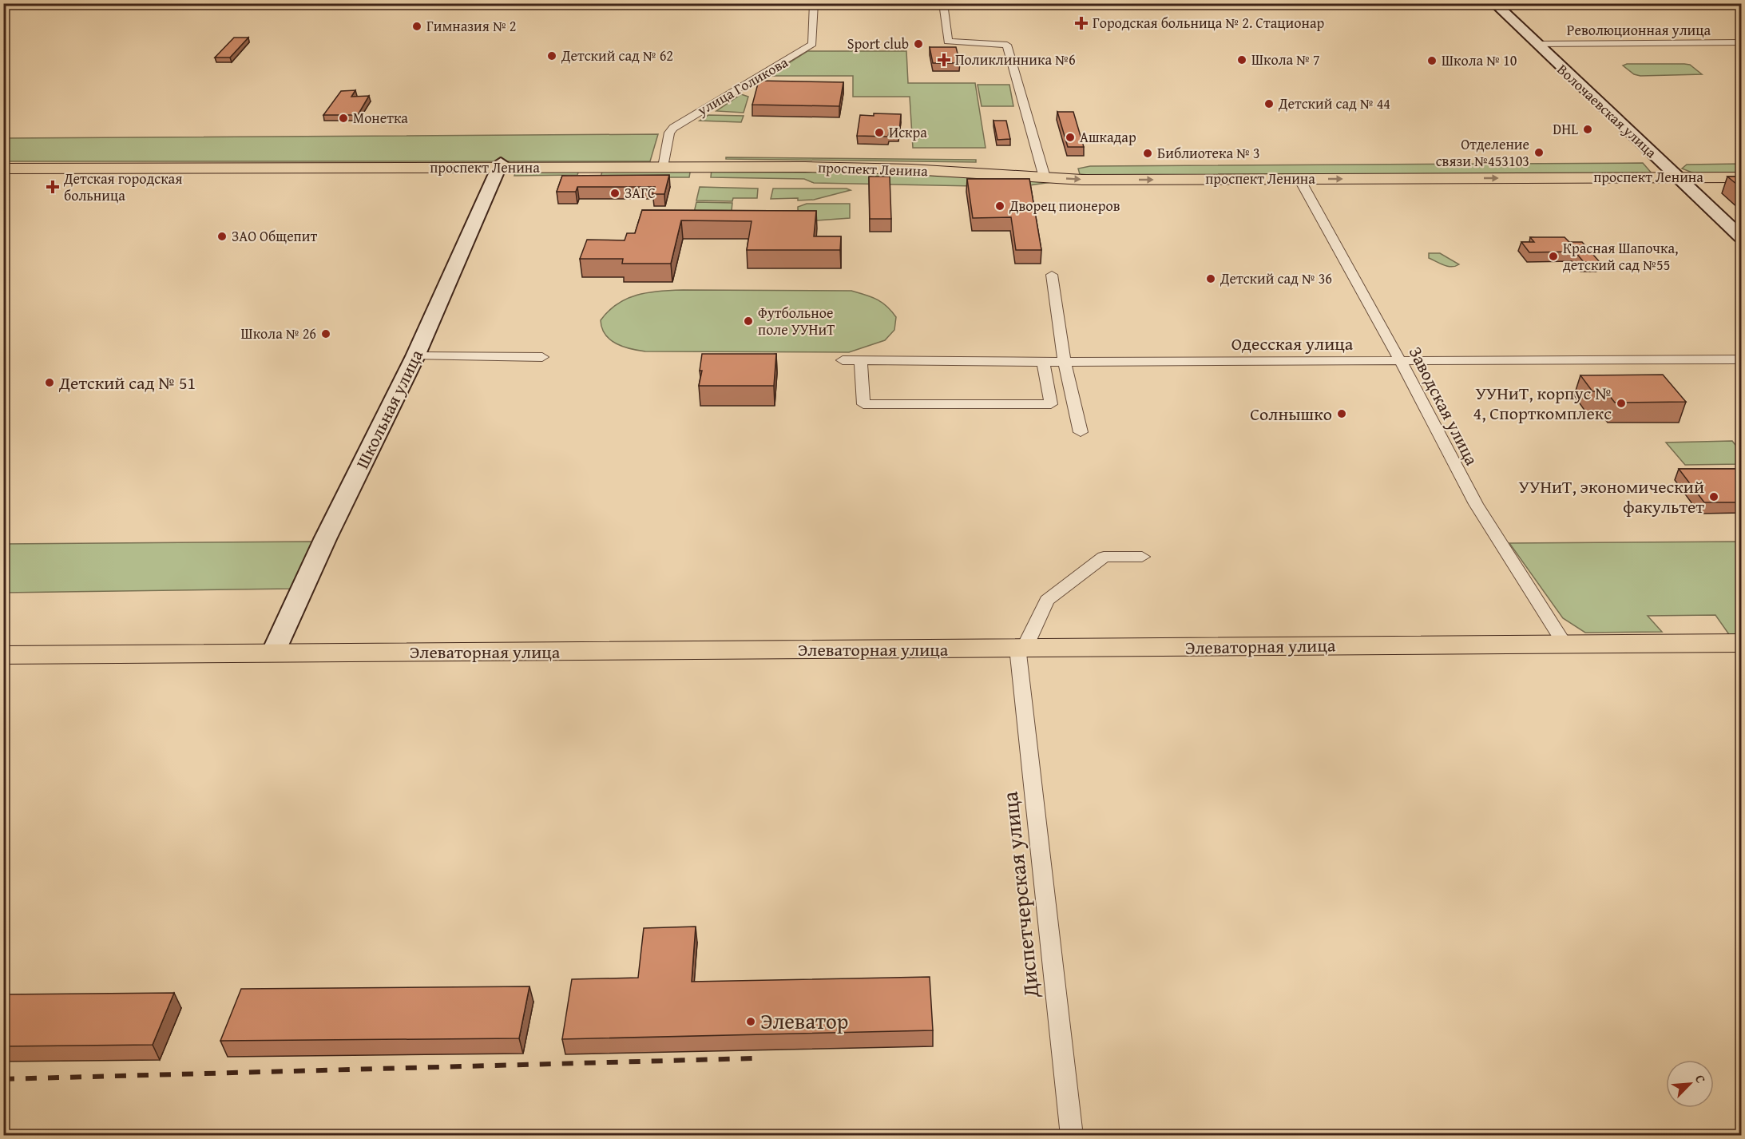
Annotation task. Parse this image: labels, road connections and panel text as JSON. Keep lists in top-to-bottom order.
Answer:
{
  "streets": {
    "main road": ["проспект Ленина", "Элеваторная улица"],
    "street": [
      "Революционная улица",
      "улица Голикова",
      "Волочаевская улица",
      "Одесская улица",
      "Заводская улица",
      "Школьная улица",
      "Диспетчерская улица"
    ]
  },
  "crossings": [
    ["Революционная улица", "Волочаевская улица"],
    ["улица Голикова", "проспект Ленина"],
    ["Волочаевская улица", "проспект Ленина"],
    ["проспект Ленина", "Заводская улица"],
    ["проспект Ленина", "Школьная улица"],
    ["Одесская улица", "Заводская улица"],
    ["Заводская улица", "Элеваторная улица"],
    ["Школьная улица", "Элеваторная улица"],
    ["Элеваторная улица", "Диспетчерская улица"]
  ],
  "places": {
    "health": ["Городская больница № 2. Стационар", "Поликлинника №6", "Детская городская больница"],
    "other": [
      "Гимназия № 2",
      "Sport club",
      "Детский сад № 62",
      "Школа № 7",
      "Школа № 10",
      "Детский сад № 44",
      "Монетка",
      "DHL",
      "Искра",
      "Ашкадар",
      "Отделение связи №453103",
      "Библиотека № 3",
      "ЗАГС",
      "Дворец пионеров",
      "ЗАО Общепит",
      "Красная Шапочка, детский сад №55",
      "Детский сад № 36",
      "Футбольное поле УУНиТ",
      "Школа № 26",
      "Детский сад № 51",
      "УУНиТ, корпус № 4, Спорткомплекс",
      "Солнышко",
      "УУНиТ, экономический факультет",
      "Элеватор"
    ]
  },
  "north": "top right"
}
